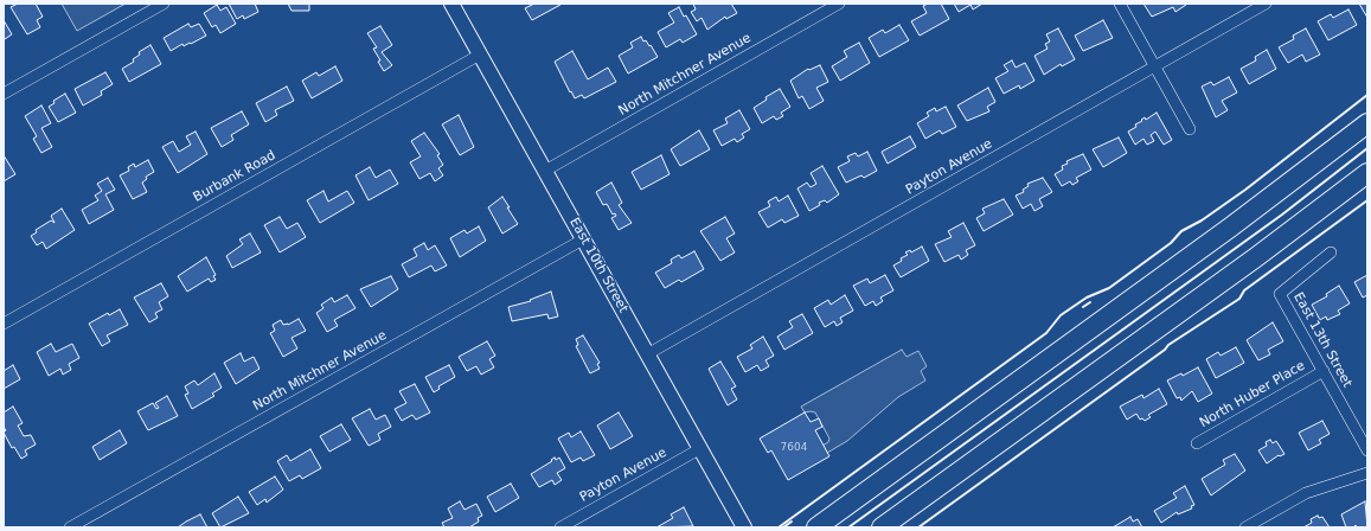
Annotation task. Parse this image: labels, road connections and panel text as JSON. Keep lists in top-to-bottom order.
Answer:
{
  "streets": {
    "main road": ["East 10th Street"],
    "street": [
      "North Mitchner Avenue",
      "Payton Avenue",
      "Burbank Road",
      "East 13th Street",
      "North Huber Place"
    ]
  },
  "crossings": [
    ["North Mitchner Avenue", "East 10th Street"],
    ["Payton Avenue", "East 10th Street"],
    ["Burbank Road", "East 10th Street"],
    ["East 13th Street", "North Huber Place"]
  ],
  "house_numbers": ["7604"]
}
